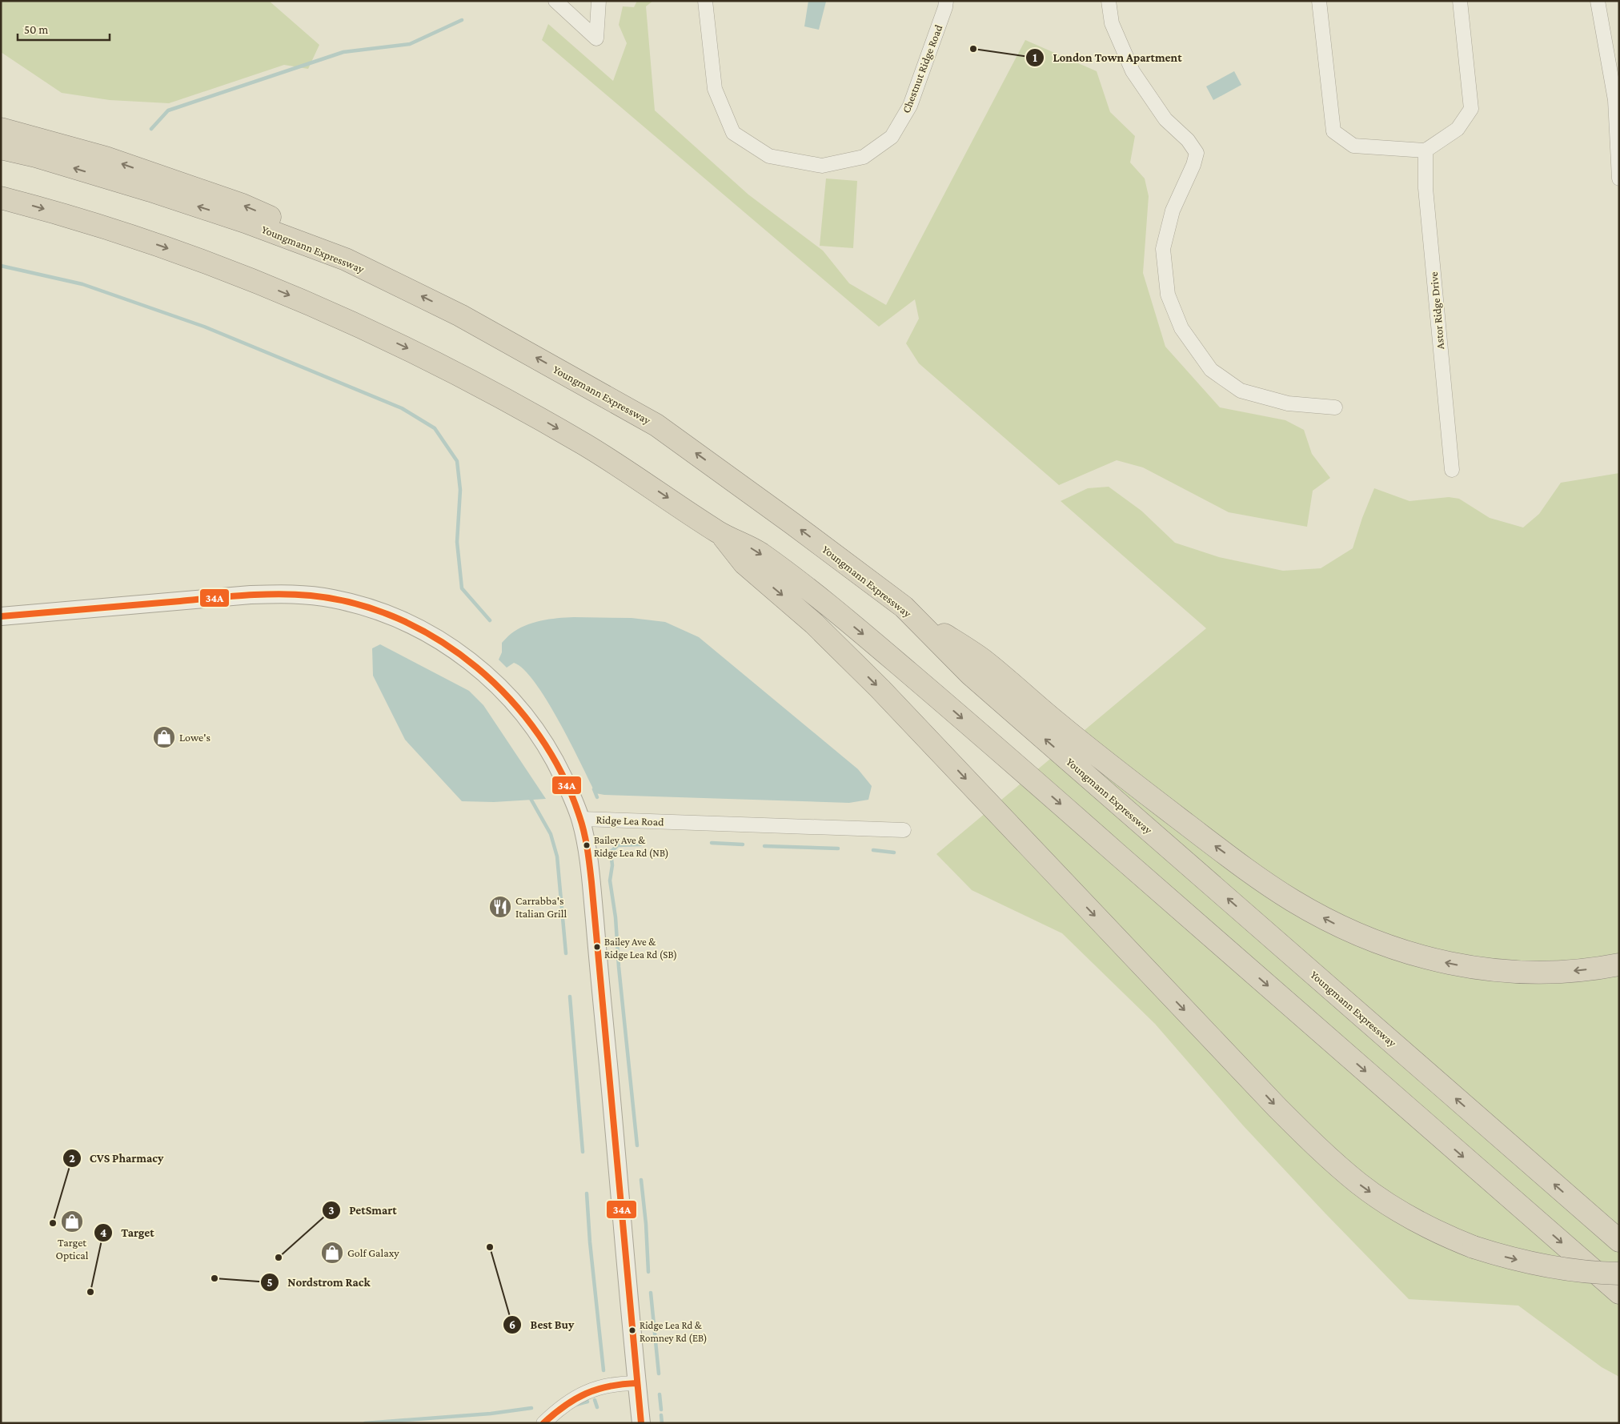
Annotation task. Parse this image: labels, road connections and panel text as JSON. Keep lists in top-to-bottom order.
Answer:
{
  "streets": {
    "highway": ["Youngmann Expressway"],
    "street": ["Chestnut Ridge Road", "Astor Ridge Drive", "Ridge Lea Road"]
  },
  "places": {
    "other": [
      "London Town Apartment",
      "Bailey Ave & Ridge Lea Rd (NB)",
      "Bailey Ave & Ridge Lea Rd (SB)",
      "CVS Pharmacy",
      "Best Buy",
      "PetSmart",
      "Nordstrom Rack",
      "Target",
      "Ridge Lea Rd & Romney Rd (EB)"
    ],
    "shop": ["Lowe's", "Target Optical", "Golf Galaxy"],
    "restaurant": ["Carrabba's Italian Grill"]
  },
  "lines": ["transit line 34A"],
  "scale_bar": "50 m"
}
